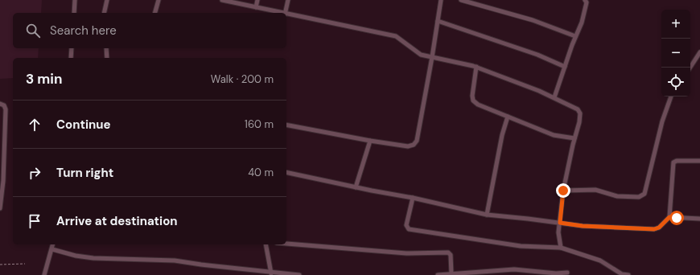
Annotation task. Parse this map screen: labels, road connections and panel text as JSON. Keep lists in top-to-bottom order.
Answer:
{
  "page": {
    "map_buttons": ["+", "−"],
    "search": "Search here",
    "heading": ["3 min", "Walk · 200 m"],
    "list": [
      ["Continue", "160 m"],
      ["Turn right", "40 m"],
      "Arrive at destination"
    ]
  }
}
